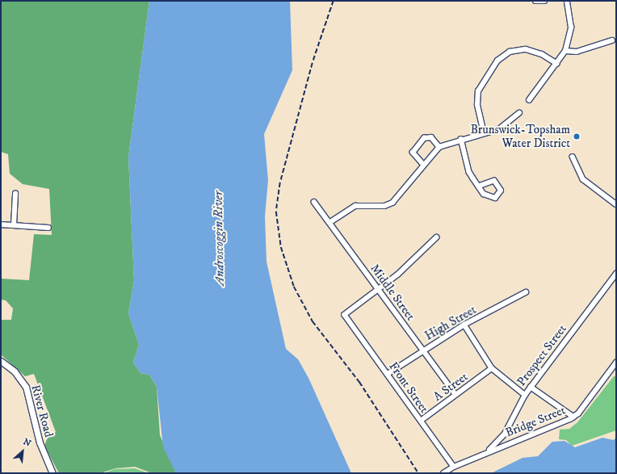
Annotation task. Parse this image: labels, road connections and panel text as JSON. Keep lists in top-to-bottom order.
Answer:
{
  "streets": {
    "street": [
      "Middle Street",
      "High Street",
      "Prospect Street",
      "A Street",
      "Front Street",
      "River Road",
      "Bridge Street"
    ]
  },
  "crossings": [
    ["Middle Street", "High Street"],
    ["Middle Street", "A Street"],
    ["Middle Street", "Front Street"],
    ["High Street", "Front Street"],
    ["Prospect Street", "Bridge Street"],
    ["A Street", "Front Street"],
    ["Front Street", "Bridge Street"]
  ],
  "water": ["Androscoggin River"],
  "places": ["Brunswick-Topsham Water District"],
  "north": "top right"
}
